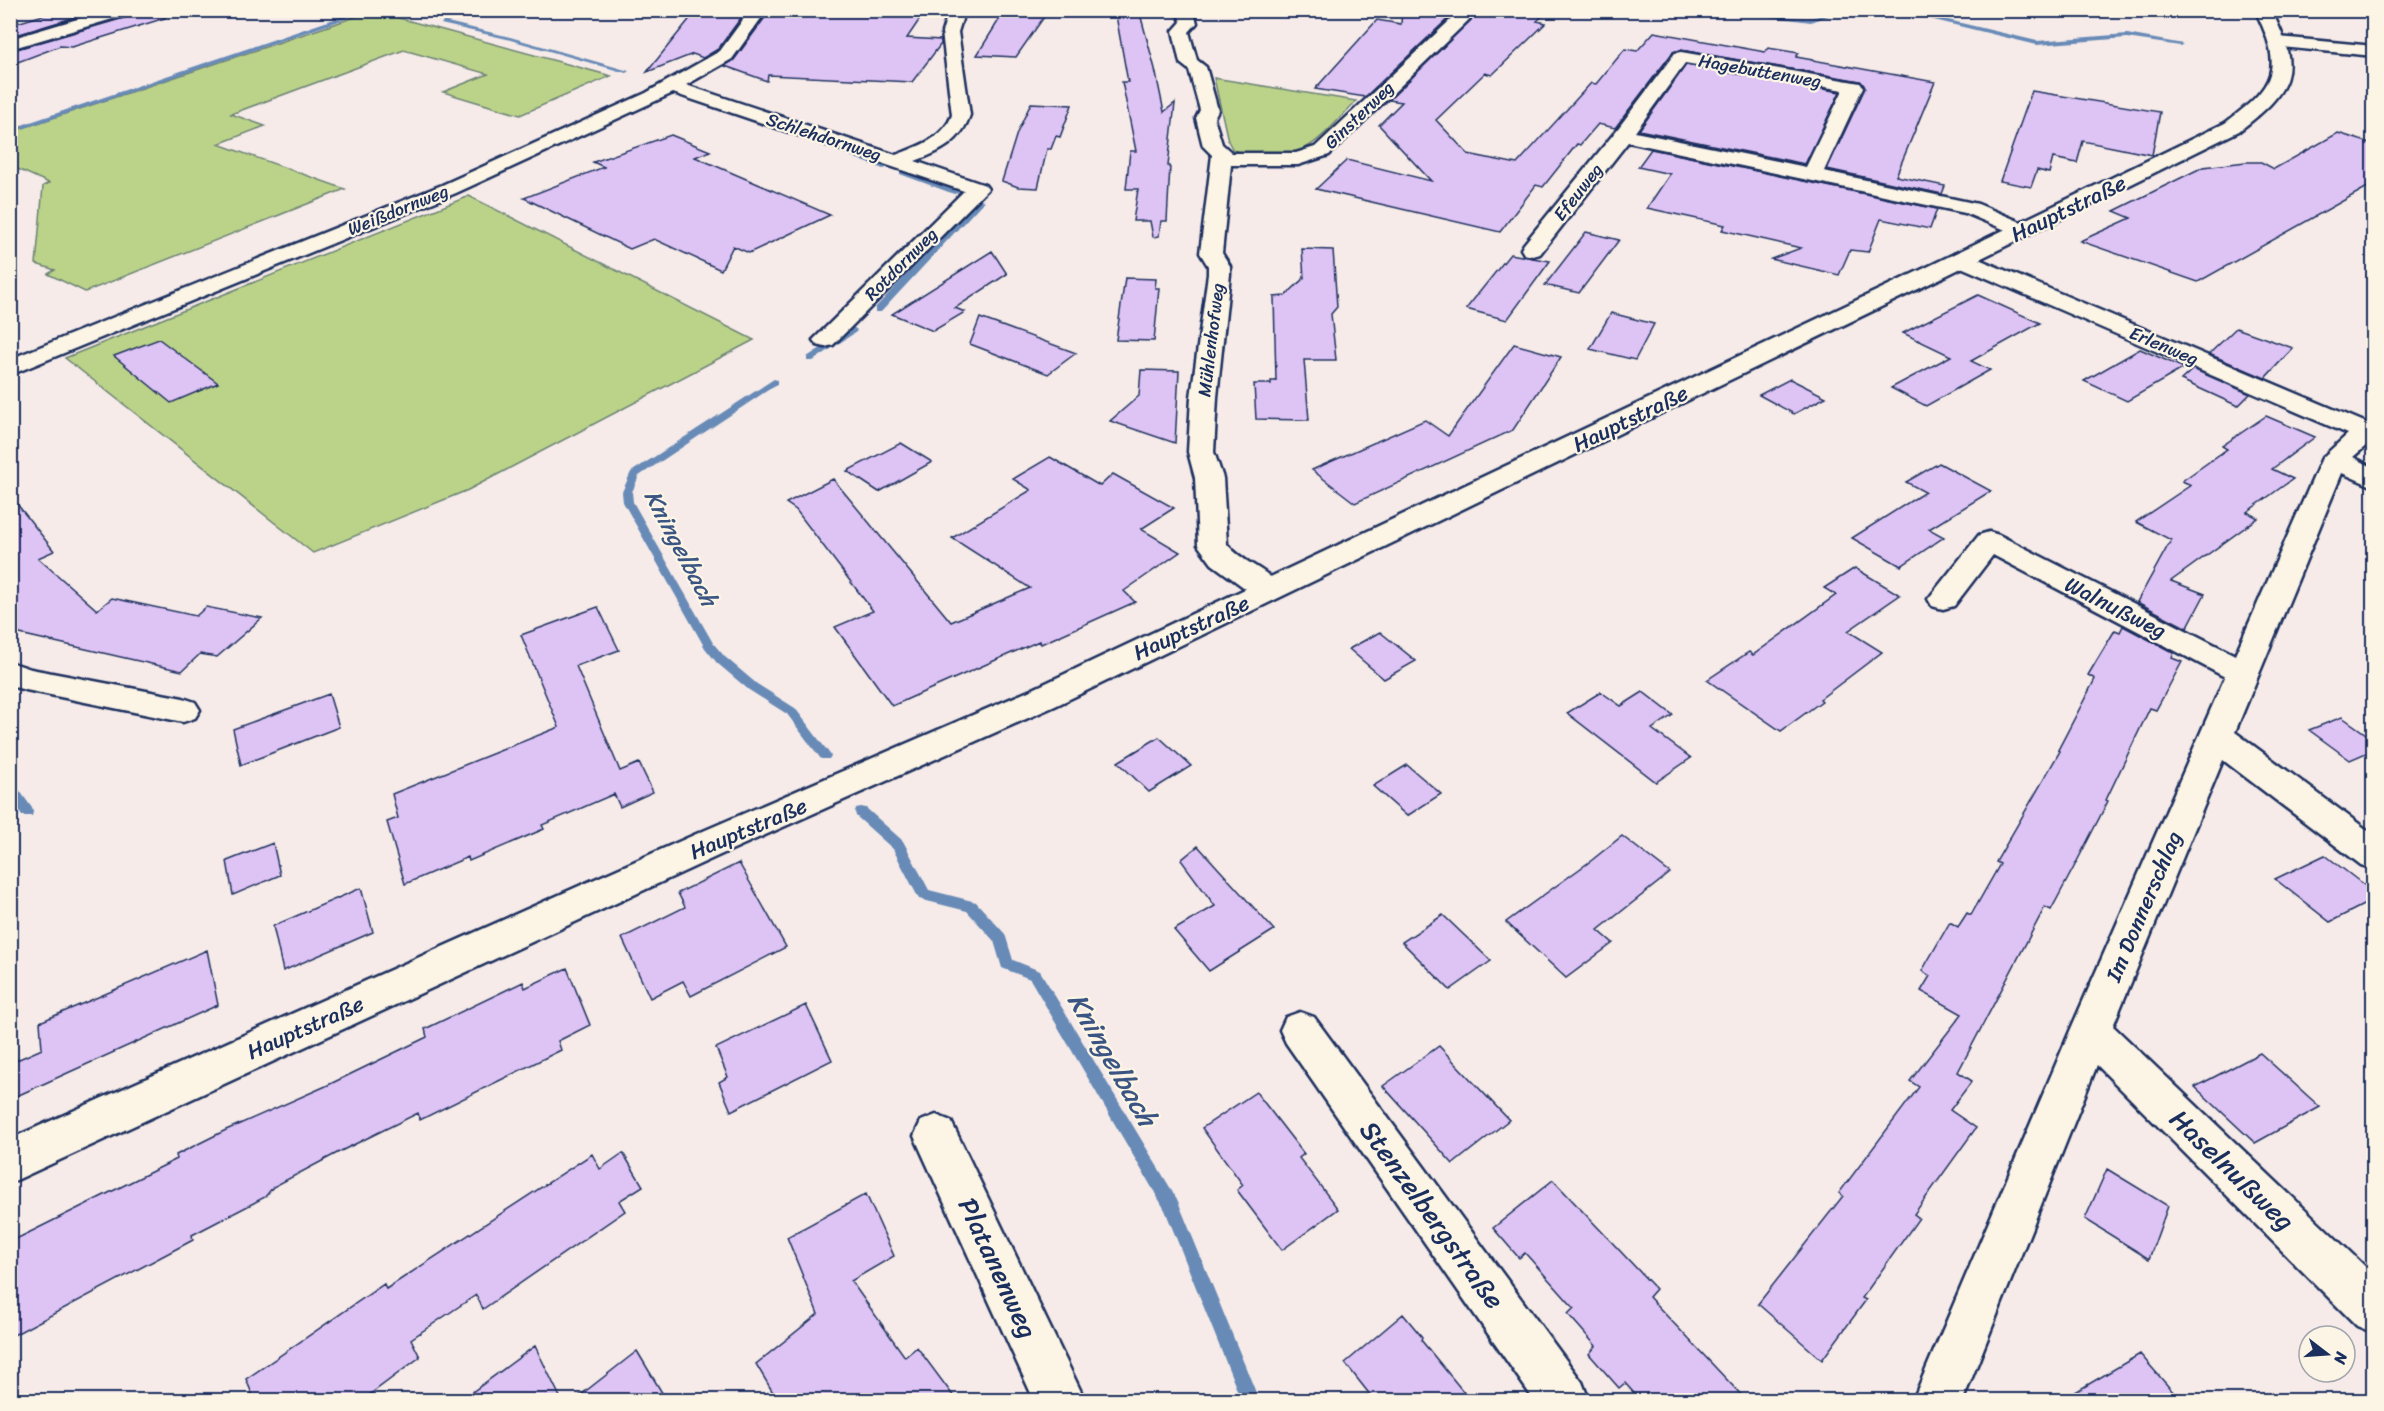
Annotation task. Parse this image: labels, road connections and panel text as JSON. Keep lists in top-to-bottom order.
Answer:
{
  "streets": {
    "street": [
      "Hagebuttenweg",
      "Ginsterweg",
      "Schlehdornweg",
      "Efeuweg",
      "Hauptstraße",
      "Weißdornweg",
      "Rotdornweg",
      "Mühlenhofweg",
      "Erlenweg",
      "Walnußweg",
      "Im Donnerschlag",
      "Haselnußweg",
      "Stenzelbergstraße",
      "Platanenweg"
    ]
  },
  "crossings": [
    ["Hagebuttenweg", "Efeuweg"],
    ["Ginsterweg", "Mühlenhofweg"],
    ["Schlehdornweg", "Weißdornweg"],
    ["Schlehdornweg", "Rotdornweg"],
    ["Hauptstraße", "Mühlenhofweg"],
    ["Hauptstraße", "Erlenweg"],
    ["Erlenweg", "Im Donnerschlag"],
    ["Walnußweg", "Im Donnerschlag"],
    ["Im Donnerschlag", "Haselnußweg"]
  ],
  "water": ["Kningelbach"],
  "north": "right"
}
